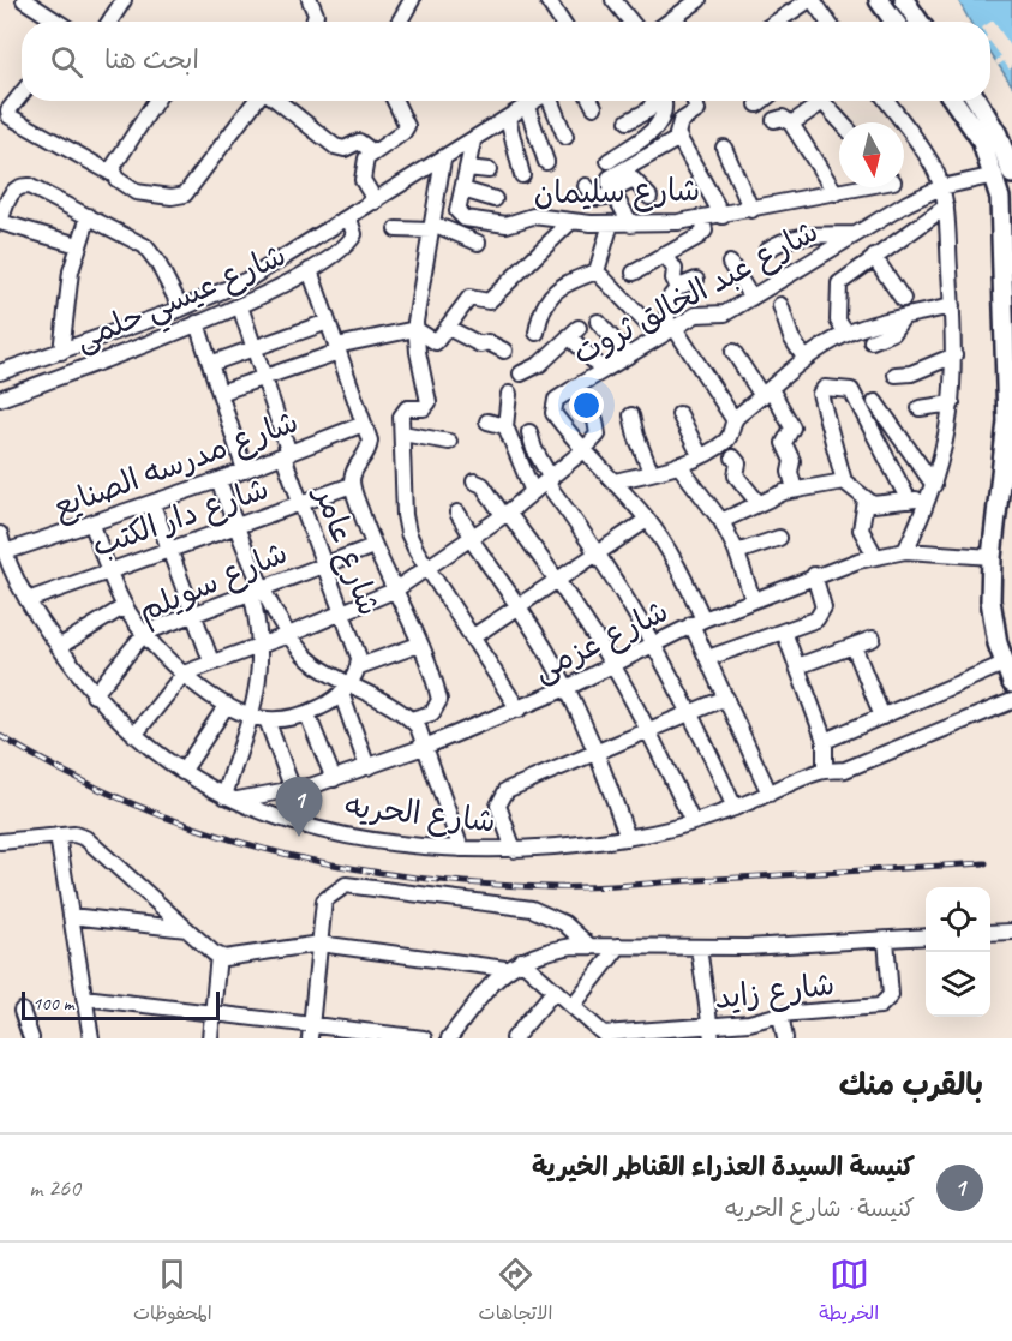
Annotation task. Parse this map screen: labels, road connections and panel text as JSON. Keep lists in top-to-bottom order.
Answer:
{
  "streets": {
    "street": [
      "شارع سليمان",
      "شارع عبد الخالق ثروت",
      "شارع عيسي حلمى",
      "شارع مدرسه الصنايع",
      "شارع دار الكتب",
      "شارع عامر",
      "شارع سويلم",
      "شارع عزمى",
      "شارع الحريه",
      "شارع زايد"
    ]
  },
  "crossings": [
    ["شارع سليمان", "شارع عيسي حلمى"],
    ["شارع عبد الخالق ثروت", "شارع عامر"],
    ["شارع عيسي حلمى", "شارع عامر"],
    ["شارع مدرسه الصنايع", "شارع عامر"],
    ["شارع مدرسه الصنايع", "شارع الحريه"],
    ["شارع دار الكتب", "شارع عامر"],
    ["شارع دار الكتب", "شارع الحريه"],
    ["شارع عامر", "شارع سويلم"],
    ["شارع سويلم", "شارع الحريه"],
    ["شارع عزمى", "شارع الحريه"]
  ],
  "scale_bar": "100 m",
  "north": "bottom",
  "page": {
    "search": "ابحث هنا",
    "pins": "1",
    "scale": "100 m",
    "heading": "بالقرب منك",
    "list": [
      {
        "mark": "1",
        "name": "كنيسة السيدة العذراء القناطر الخيرية",
        "note": "كنيسة · شارع الحريه",
        "value": "260 m"
      }
    ],
    "nav": ["الخريطة", "الاتجاهات", "المحفوظات"]
  }
}
